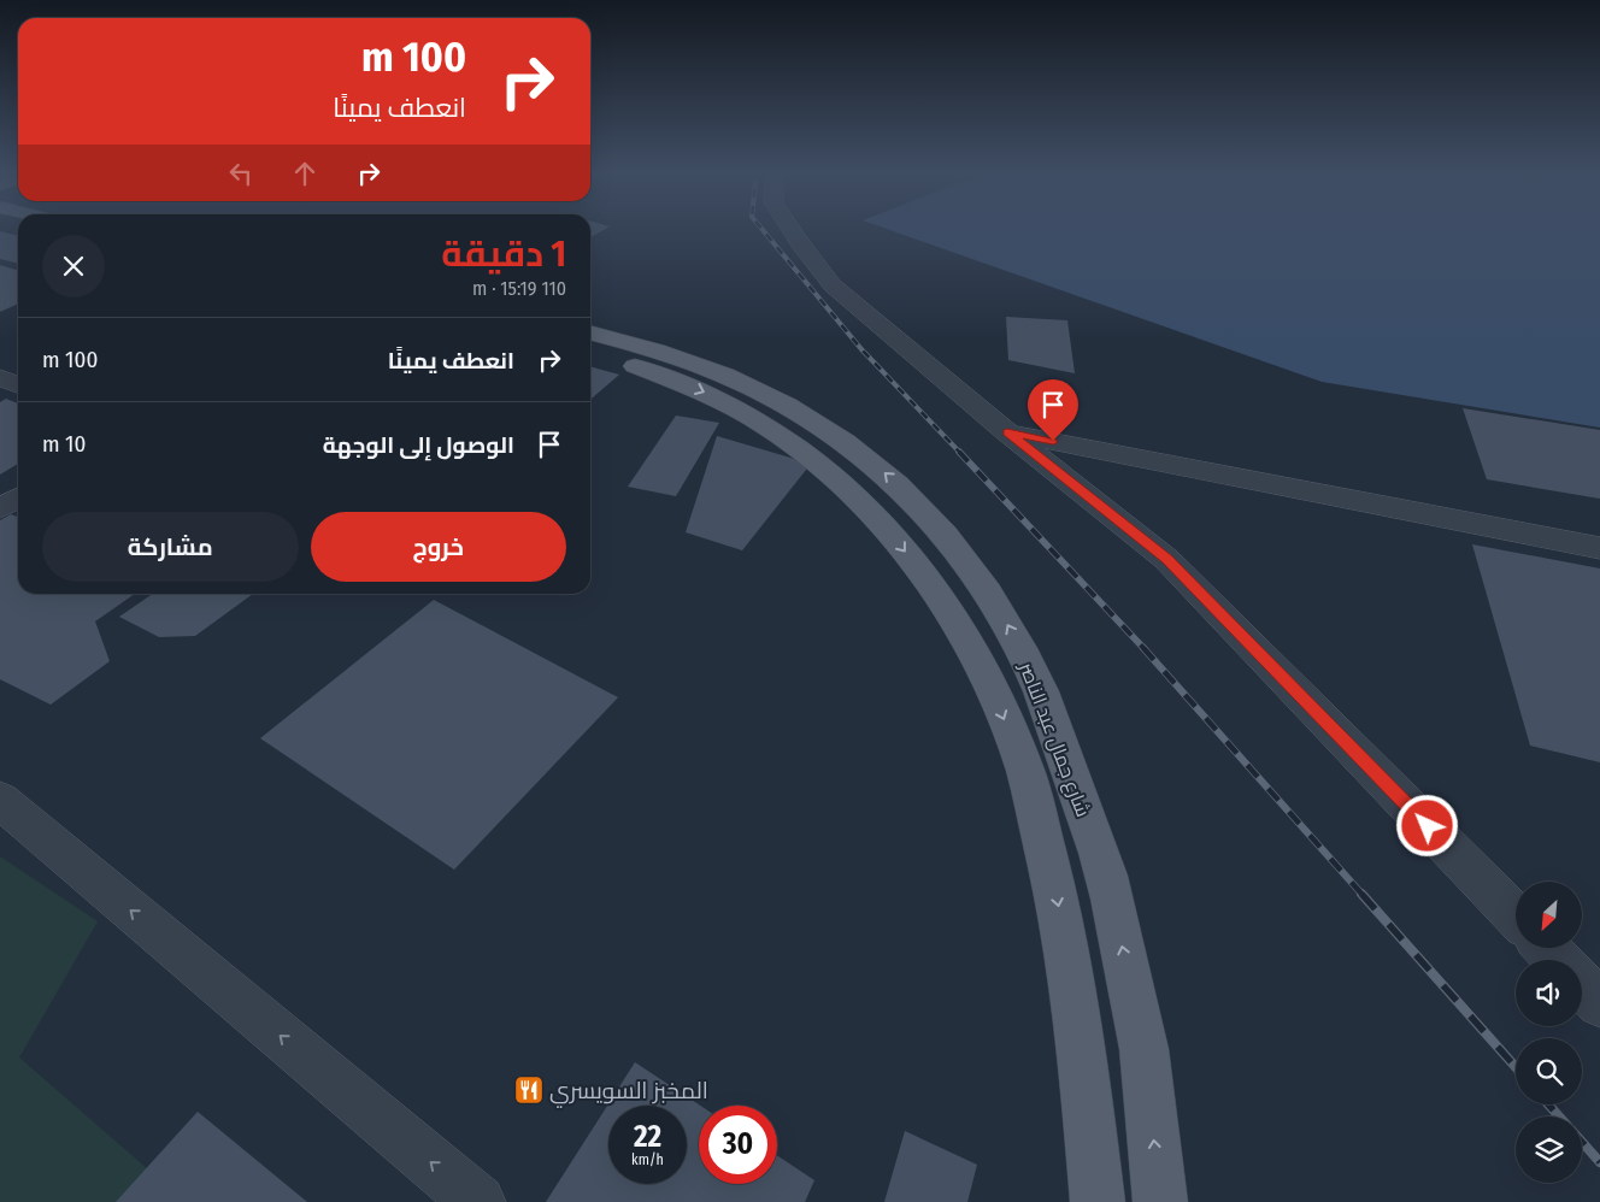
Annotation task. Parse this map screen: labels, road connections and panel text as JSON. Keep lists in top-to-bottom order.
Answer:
{
  "streets": {
    "main road": ["شارع جمال عبد الناصر"]
  },
  "places": {
    "restaurant": ["المخبز السويسري"]
  },
  "north": "bottom left",
  "page": {
    "turn": ["100 m", "انعطف يمينًا"],
    "heading": ["1 دقيقة", "110 m · 15:19"],
    "list": [
      {
        "name": "انعطف يمينًا",
        "value": "100 m"
      },
      {
        "name": "الوصول إلى الوجهة",
        "value": "10 m"
      }
    ],
    "buttons": ["خروج", "مشاركة"],
    "speed": "22 km/h",
    "limit": "30"
  }
}
